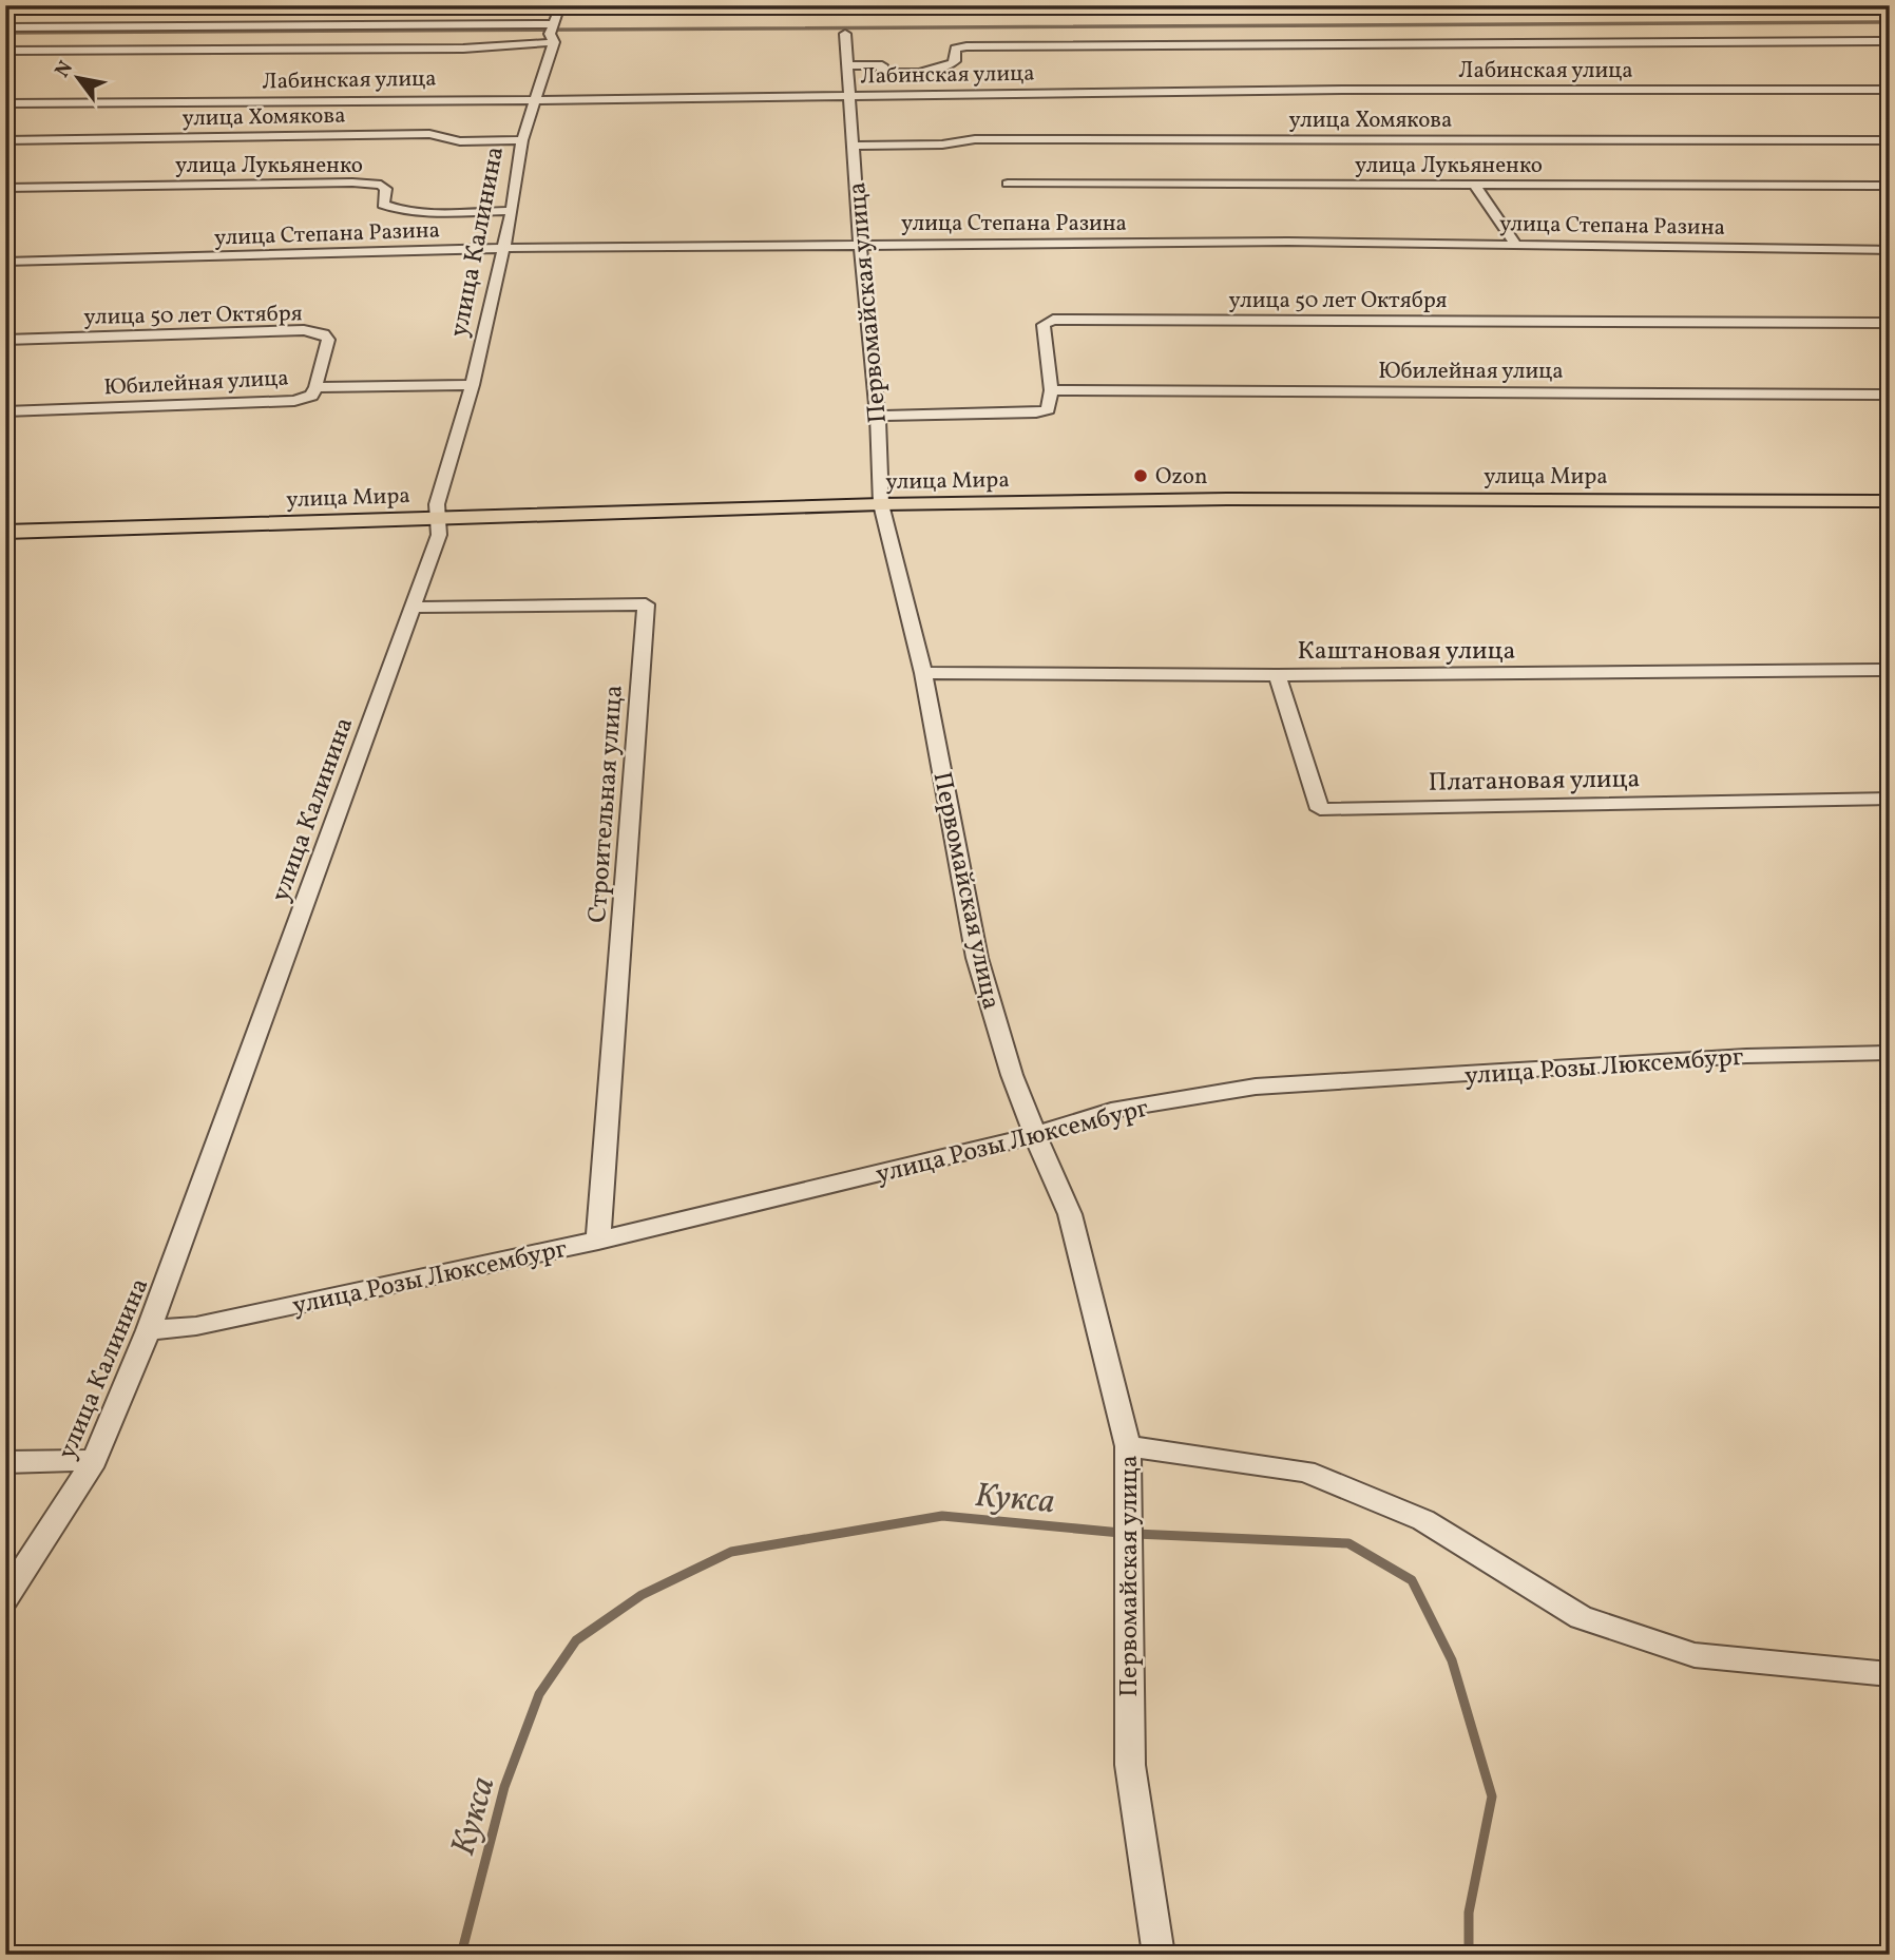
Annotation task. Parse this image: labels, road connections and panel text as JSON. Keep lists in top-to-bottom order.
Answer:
{
  "streets": {
    "main road": ["улица Мира"],
    "street": [
      "Лабинская улица",
      "улица Хомякова",
      "улица Лукьяненко",
      "улица Степана Разина",
      "улица Калинина",
      "улица 50 лет Октября",
      "Первомайская улица",
      "Юбилейная улица",
      "Каштановая улица",
      "Платановая улица",
      "Строительная улица",
      "улица Розы Люксембург"
    ]
  },
  "crossings": [
    ["Лабинская улица", "улица Калинина"],
    ["Лабинская улица", "Первомайская улица"],
    ["улица Хомякова", "улица Калинина"],
    ["улица Хомякова", "Первомайская улица"],
    ["улица Лукьяненко", "улица Калинина"],
    ["улица Степана Разина", "улица Калинина"],
    ["улица Степана Разина", "Первомайская улица"],
    ["улица Калинина", "Юбилейная улица"],
    ["улица Калинина", "улица Мира"],
    ["улица Калинина", "Строительная улица"],
    ["улица Калинина", "улица Розы Люксембург"],
    ["улица 50 лет Октября", "Юбилейная улица"],
    ["Первомайская улица", "улица Мира"],
    ["Первомайская улица", "Каштановая улица"],
    ["Первомайская улица", "улица Розы Люксембург"],
    ["Каштановая улица", "Платановая улица"],
    ["Строительная улица", "улица Розы Люксембург"]
  ],
  "water": ["Кукса"],
  "places": ["Ozon"],
  "north": "top left"
}
